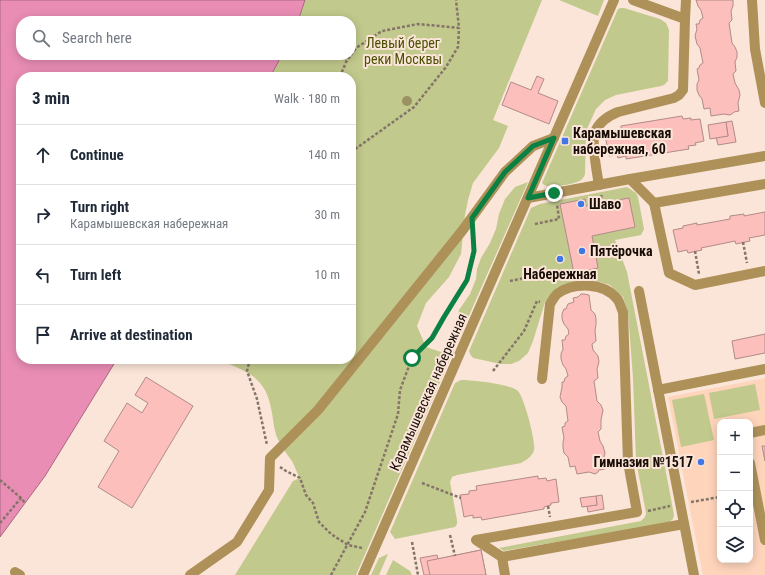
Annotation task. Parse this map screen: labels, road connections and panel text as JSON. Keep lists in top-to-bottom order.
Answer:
{
  "streets": {
    "street": ["Карамышевская набережная"]
  },
  "parks": ["Левый берег реки Москвы"],
  "places": {
    "transit": ["Карамышевская набережная, 60"],
    "other": [
      "Шаво",
      "Пятёрочка",
      "Набережная",
      "Гимназия №1517"
    ]
  },
  "page": {
    "search": "Search here",
    "heading": ["3 min", "Walk · 180 m"],
    "list": [
      ["Continue", "140 m"],
      ["Turn right", "Карамышевская набережная", "30 m"],
      ["Turn left", "10 m"],
      "Arrive at destination"
    ],
    "map_buttons": ["+", "−"]
  }
}
